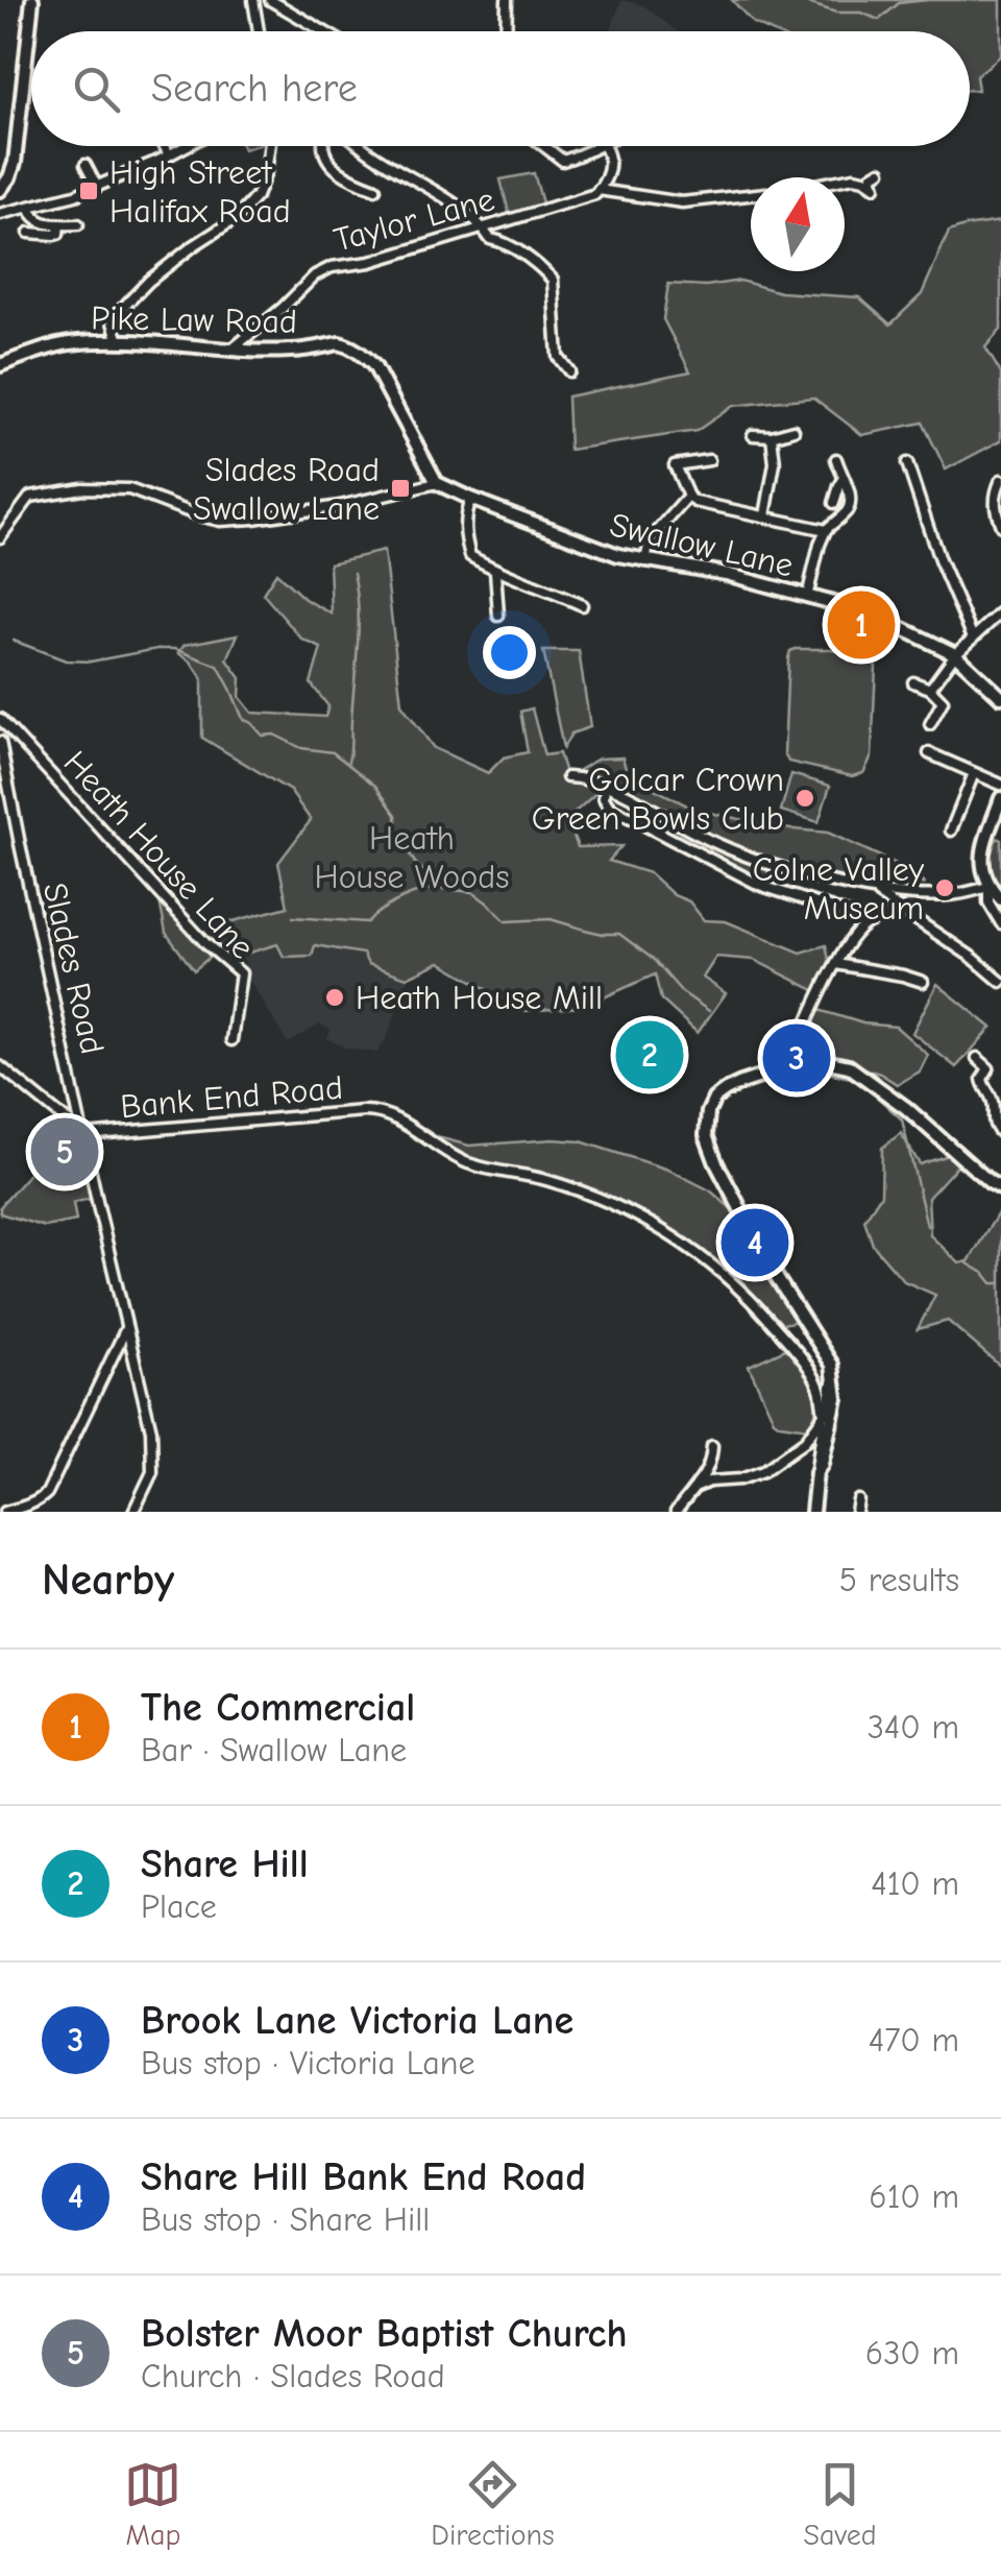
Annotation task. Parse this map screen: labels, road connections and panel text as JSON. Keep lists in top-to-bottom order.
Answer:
{
  "streets": {
    "street": [
      "Taylor Lane",
      "Pike Law Road",
      "Swallow Lane",
      "Heath House Lane",
      "Slades Road",
      "Bank End Road"
    ]
  },
  "crossings": [
    ["Taylor Lane", "Pike Law Road"],
    ["Pike Law Road", "Swallow Lane"],
    ["Slades Road", "Bank End Road"]
  ],
  "parks": ["Heath House Woods"],
  "places": {
    "transit": ["High Street Halifax Road", "Slades Road Swallow Lane"],
    "other": ["Golcar Crown Green Bowls Club", "Colne Valley Museum", "Heath House Mill"]
  },
  "north": "top",
  "page": {
    "search": "Search here",
    "pins": [
      "1",
      "2",
      "3",
      "5",
      "4"
    ],
    "heading": ["Nearby", "5 results"],
    "list": [
      {
        "mark": "1",
        "name": "The Commercial",
        "note": "Bar · Swallow Lane",
        "value": "340 m"
      },
      {
        "mark": "2",
        "name": "Share Hill",
        "note": "Place",
        "value": "410 m"
      },
      {
        "mark": "3",
        "name": "Brook Lane Victoria Lane",
        "note": "Bus stop · Victoria Lane",
        "value": "470 m"
      },
      {
        "mark": "4",
        "name": "Share Hill Bank End Road",
        "note": "Bus stop · Share Hill",
        "value": "610 m"
      },
      {
        "mark": "5",
        "name": "Bolster Moor Baptist Church",
        "note": "Church · Slades Road",
        "value": "630 m"
      }
    ],
    "nav": ["Map", "Directions", "Saved"]
  }
}
